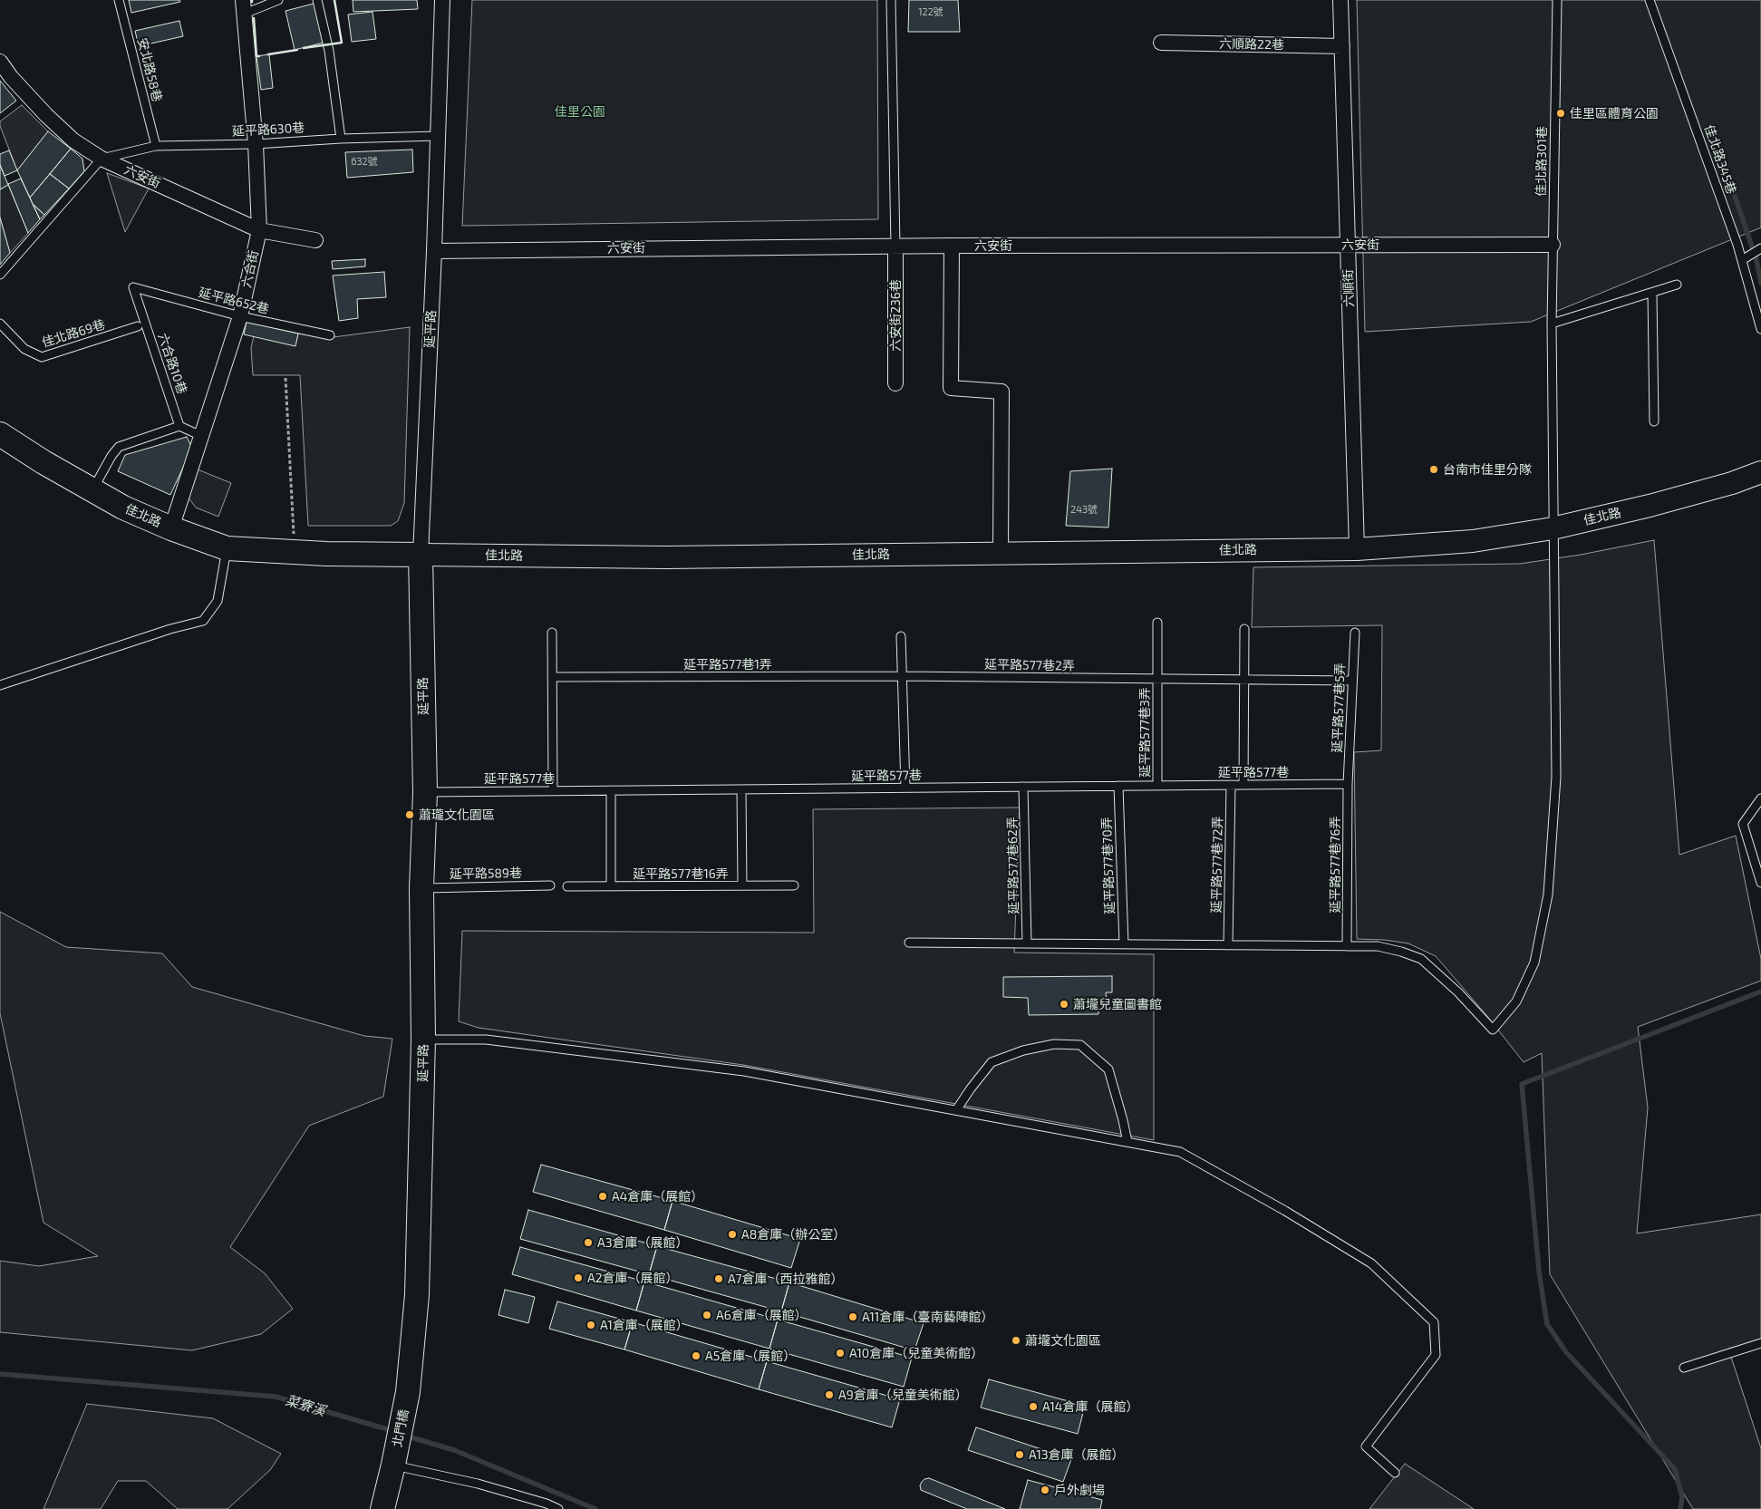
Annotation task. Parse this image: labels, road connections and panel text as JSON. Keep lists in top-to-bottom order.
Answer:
{
  "streets": {
    "main road": ["延平路", "佳北路", "北門橋"],
    "street": [
      "六順路22巷",
      "六安街",
      "六合街",
      "六順街",
      "六安街236巷"
    ],
    "lane": [
      "安北路58巷",
      "延平路630巷",
      "佳北路345巷",
      "佳北路301巷",
      "延平路652巷",
      "佳北路69巷",
      "六合路10巷",
      "延平路577巷1弄",
      "延平路577巷2弄",
      "延平路577巷5弄",
      "延平路577巷3弄",
      "延平路577巷",
      "延平路577巷72弄",
      "延平路577巷76弄",
      "延平路577巷62弄",
      "延平路577巷70弄",
      "延平路589巷",
      "延平路577巷16弄"
    ]
  },
  "crossings": [
    ["六順路22巷", "六順街"],
    ["安北路58巷", "延平路630巷"],
    ["延平路630巷", "六安街"],
    ["延平路630巷", "六合街"],
    ["延平路630巷", "延平路"],
    ["佳北路301巷", "六安街"],
    ["佳北路301巷", "佳北路"],
    ["佳北路301巷", "延平路577巷76弄"],
    ["六安街", "六合街"],
    ["六安街", "六順街"],
    ["六安街", "六安街236巷"],
    ["六安街", "延平路"],
    ["六合街", "延平路652巷"],
    ["六合街", "佳北路"],
    ["六順街", "佳北路"],
    ["延平路652巷", "六合路10巷"],
    ["延平路", "佳北路"],
    ["延平路", "延平路577巷"],
    ["延平路", "延平路589巷"],
    ["延平路", "北門橋"],
    ["延平路577巷1弄", "延平路577巷2弄"],
    ["延平路577巷2弄", "延平路577巷3弄"],
    ["延平路577巷5弄", "延平路577巷3弄"],
    ["延平路577巷5弄", "延平路577巷"],
    ["延平路577巷5弄", "延平路577巷76弄"],
    ["延平路577巷3弄", "延平路577巷"],
    ["延平路577巷", "延平路577巷72弄"],
    ["延平路577巷", "延平路577巷76弄"],
    ["延平路577巷", "延平路577巷62弄"],
    ["延平路577巷", "延平路577巷70弄"]
  ],
  "water": ["菜寮溪"],
  "parks": ["佳里公園"],
  "places": [
    "佳里區體育公園",
    "台南市佳里分隊",
    "蕭瓏文化園區",
    "蕭壠兒童圖書館",
    "A4倉庫（展館）",
    "A8倉庫（辦公室）",
    "A3倉庫（展館）",
    "A2倉庫（展館）",
    "A7倉庫（西拉雅館）",
    "A6倉庫（展館）",
    "A11倉庫（臺南藝陣館）",
    "A1倉庫（展館）",
    "蕭壠文化園區",
    "A10倉庫（兒童美術館）",
    "A5倉庫（展館）",
    "A9倉庫（兒童美術館）",
    "A14倉庫（展館）",
    "A13倉庫（展館）",
    "戶外劇場"
  ],
  "house_numbers": ["122號", "632號", "243號"]
}
